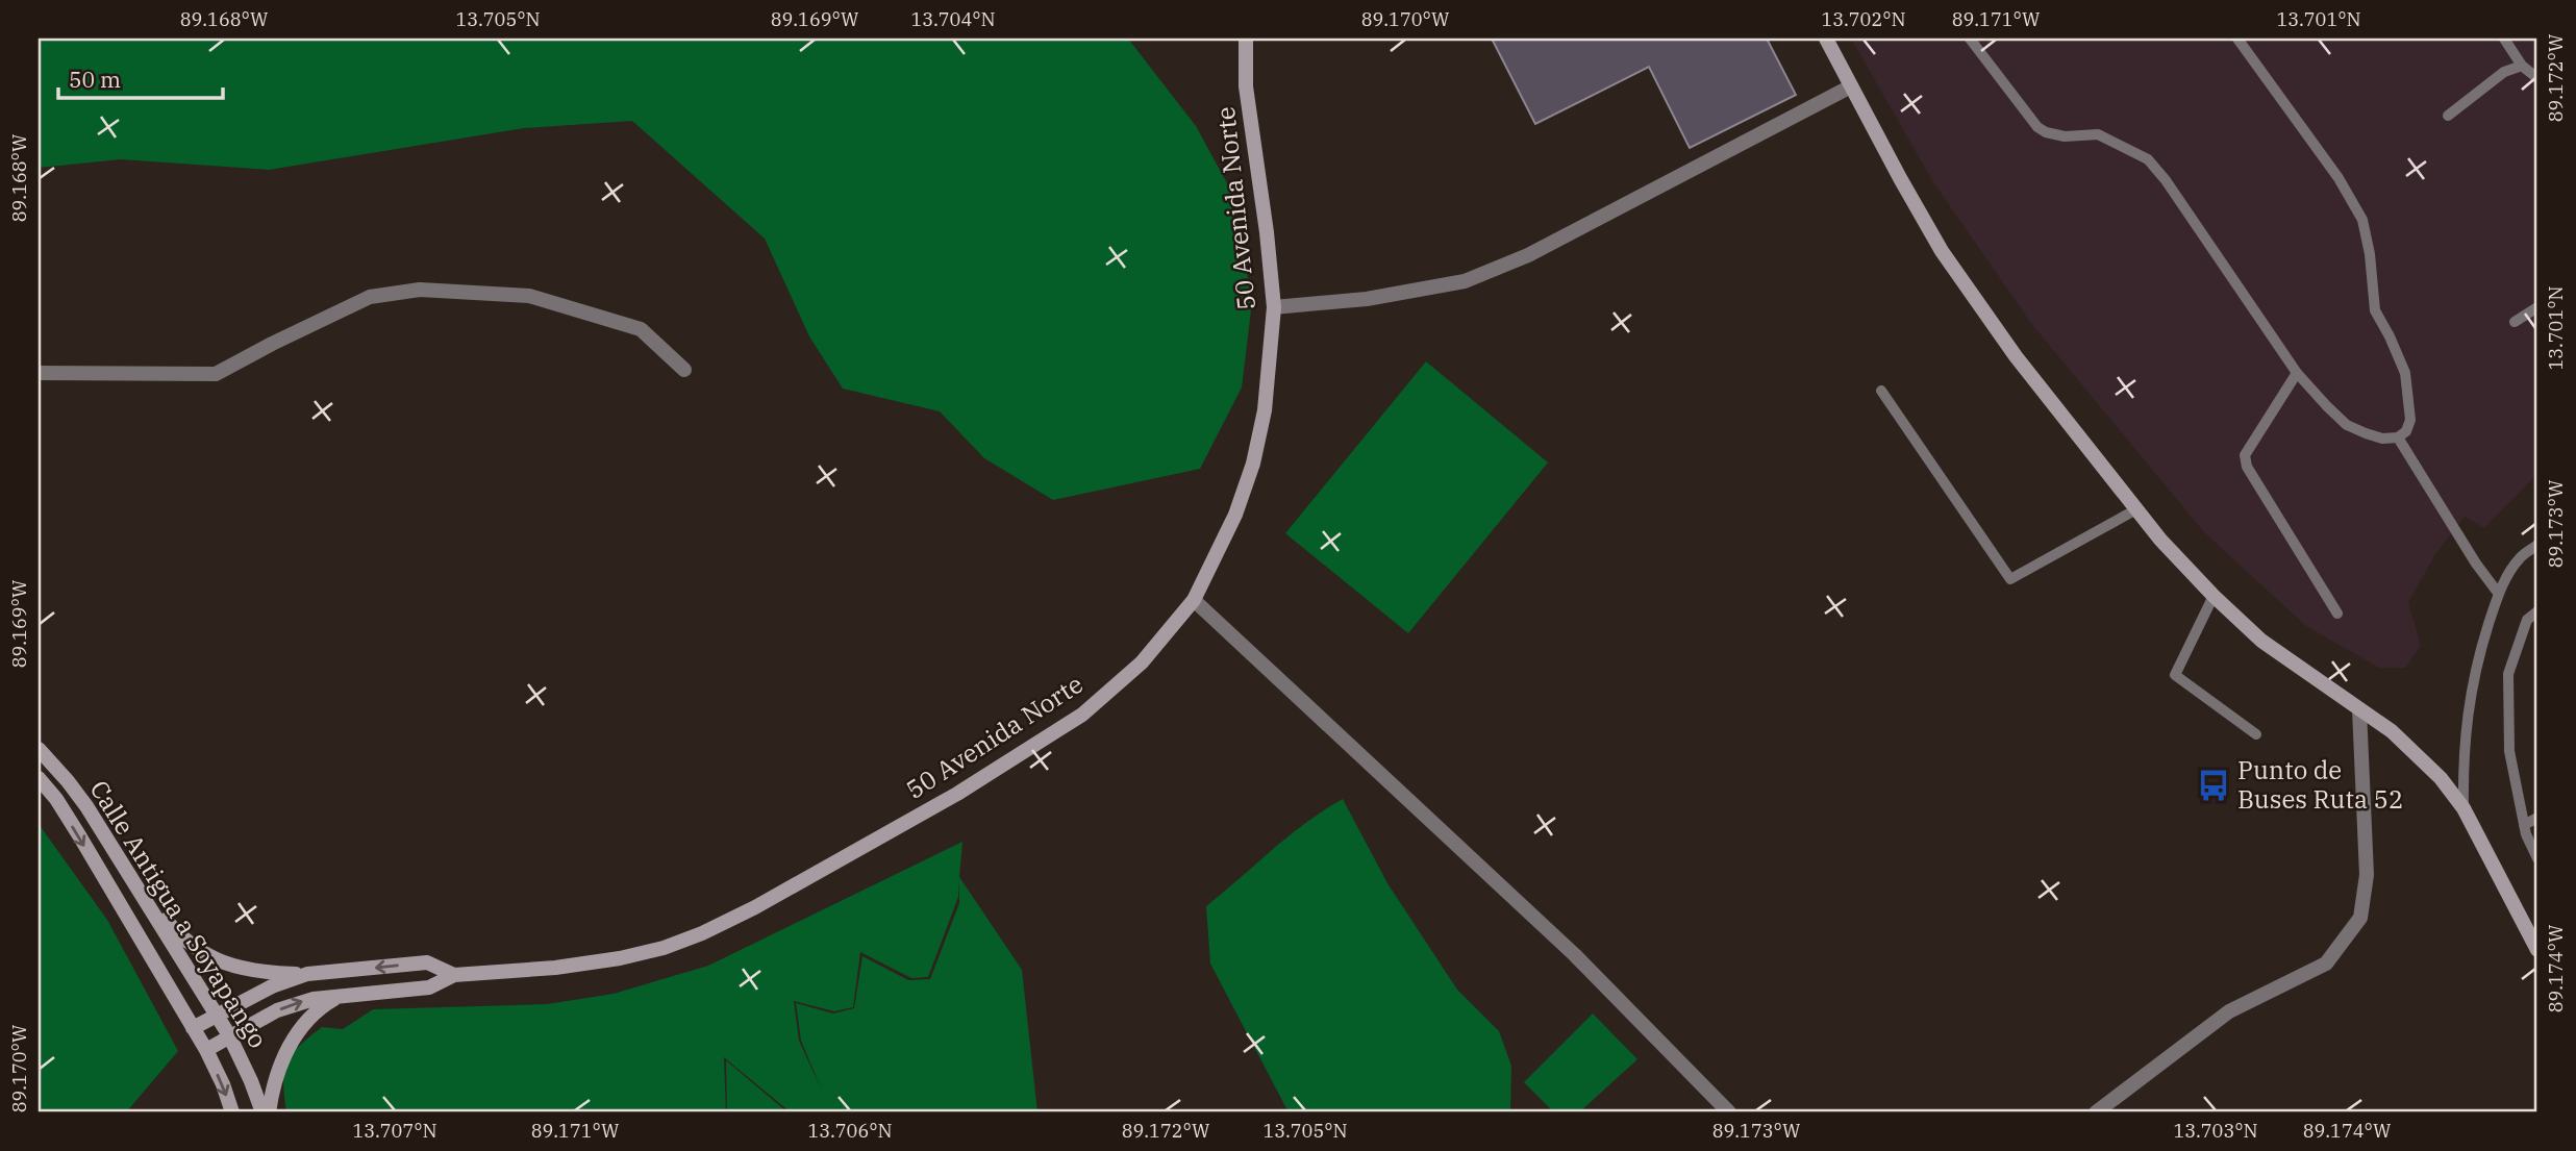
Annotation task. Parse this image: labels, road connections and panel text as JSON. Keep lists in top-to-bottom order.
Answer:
{
  "streets": {
    "street": ["50 Avenida Norte", "Calle Antigua a Soyapango"]
  },
  "crossings": [
    ["50 Avenida Norte", "Calle Antigua a Soyapango"]
  ],
  "places": {
    "bus stop": ["Punto de Buses Ruta 52"]
  },
  "scale_bar": "50 m",
  "coordinates": [
    "89.168°W",
    "13.705°N",
    "89.169°W",
    "13.704°N",
    "89.170°W",
    "13.702°N",
    "89.171°W",
    "13.701°N",
    "89.172°W",
    "89.173°W",
    "89.174°W",
    "13.707°N",
    "13.706°N",
    "13.703°N"
  ]
}
